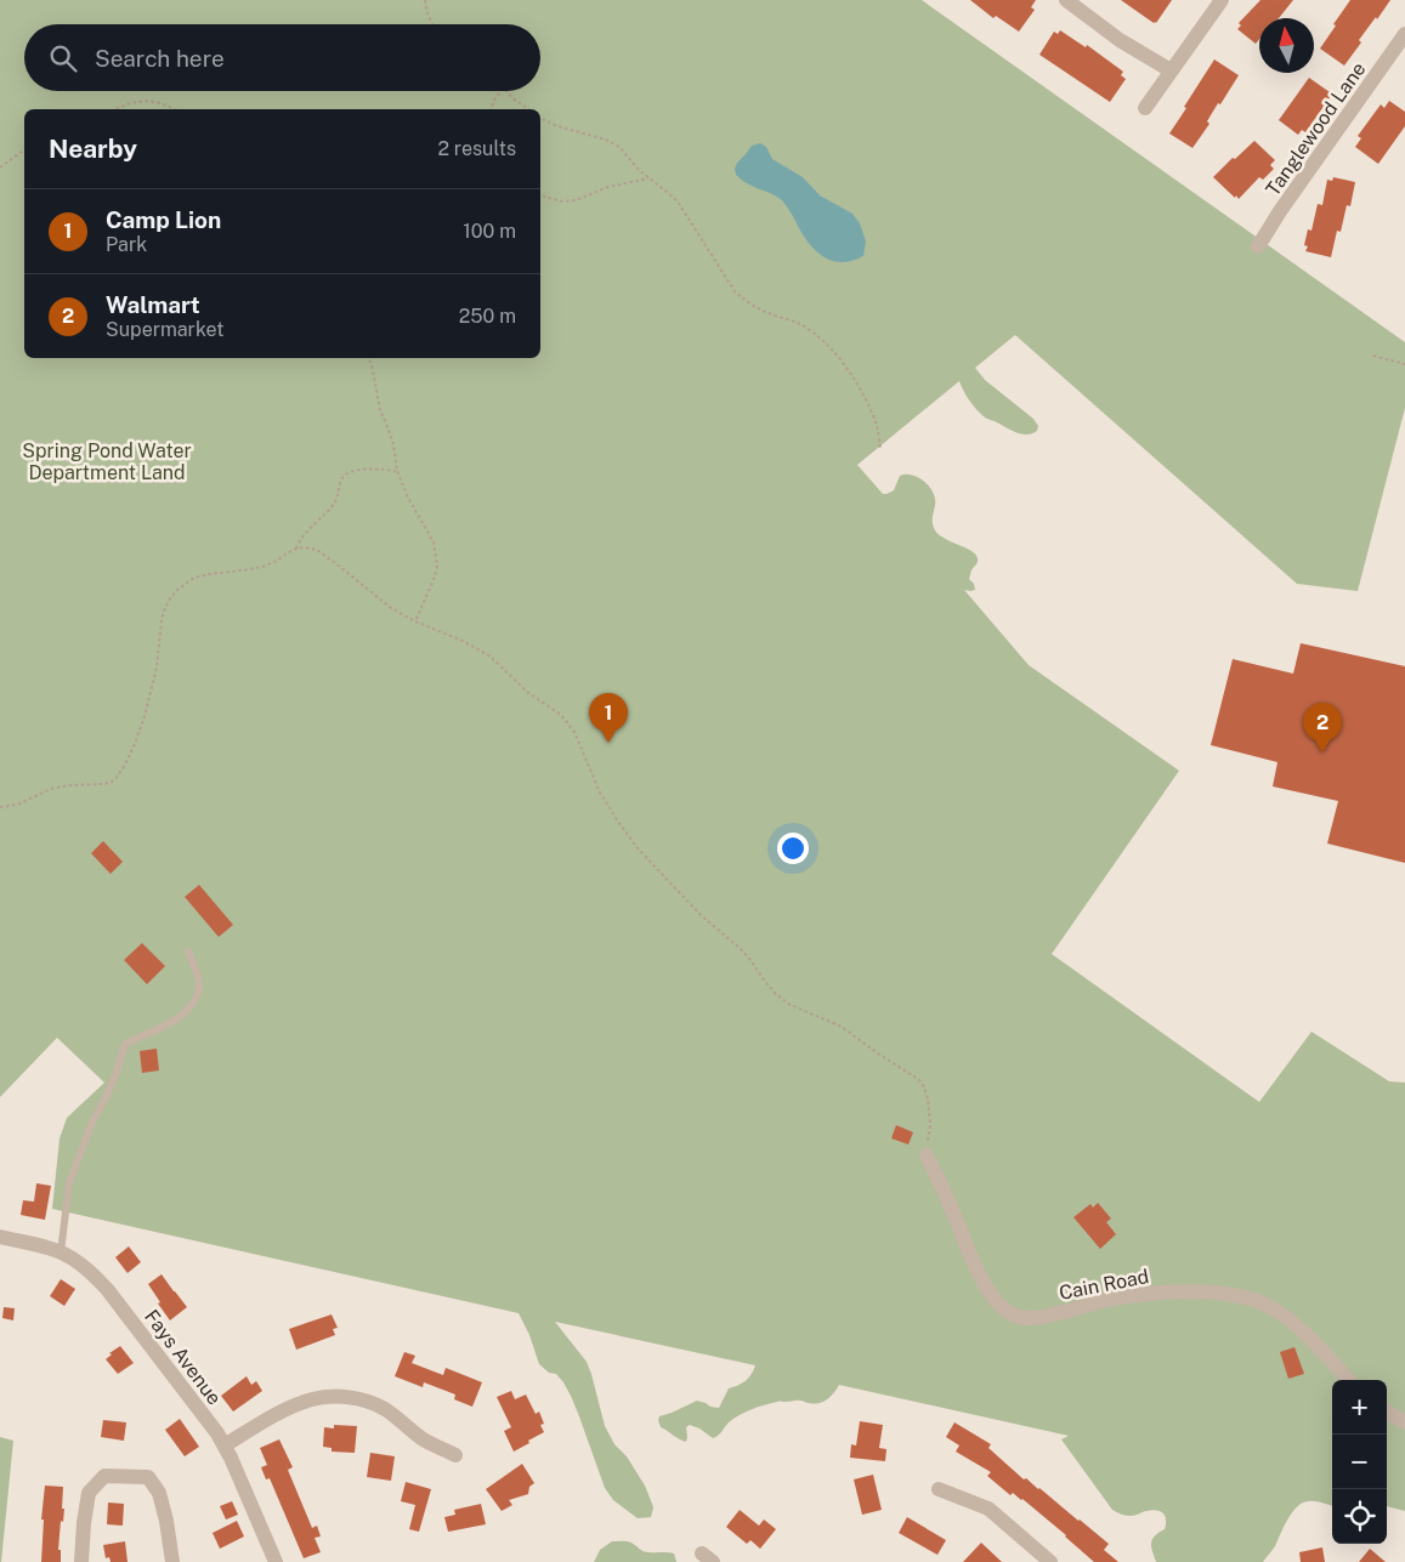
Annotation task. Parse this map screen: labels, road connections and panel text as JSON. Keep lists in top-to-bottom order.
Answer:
{
  "streets": {
    "street": ["Tanglewood Lane", "Cain Road", "Fays Avenue"]
  },
  "parks": ["Spring Pond Water Department Land"],
  "north": "top",
  "page": {
    "search": "Search here",
    "heading": ["Nearby", "2 results"],
    "list": [
      {
        "mark": "1",
        "name": "Camp Lion",
        "note": "Park",
        "value": "100 m"
      },
      {
        "mark": "2",
        "name": "Walmart",
        "note": "Supermarket",
        "value": "250 m"
      }
    ],
    "pins": ["1", "2"],
    "map_buttons": ["+", "−"]
  }
}
